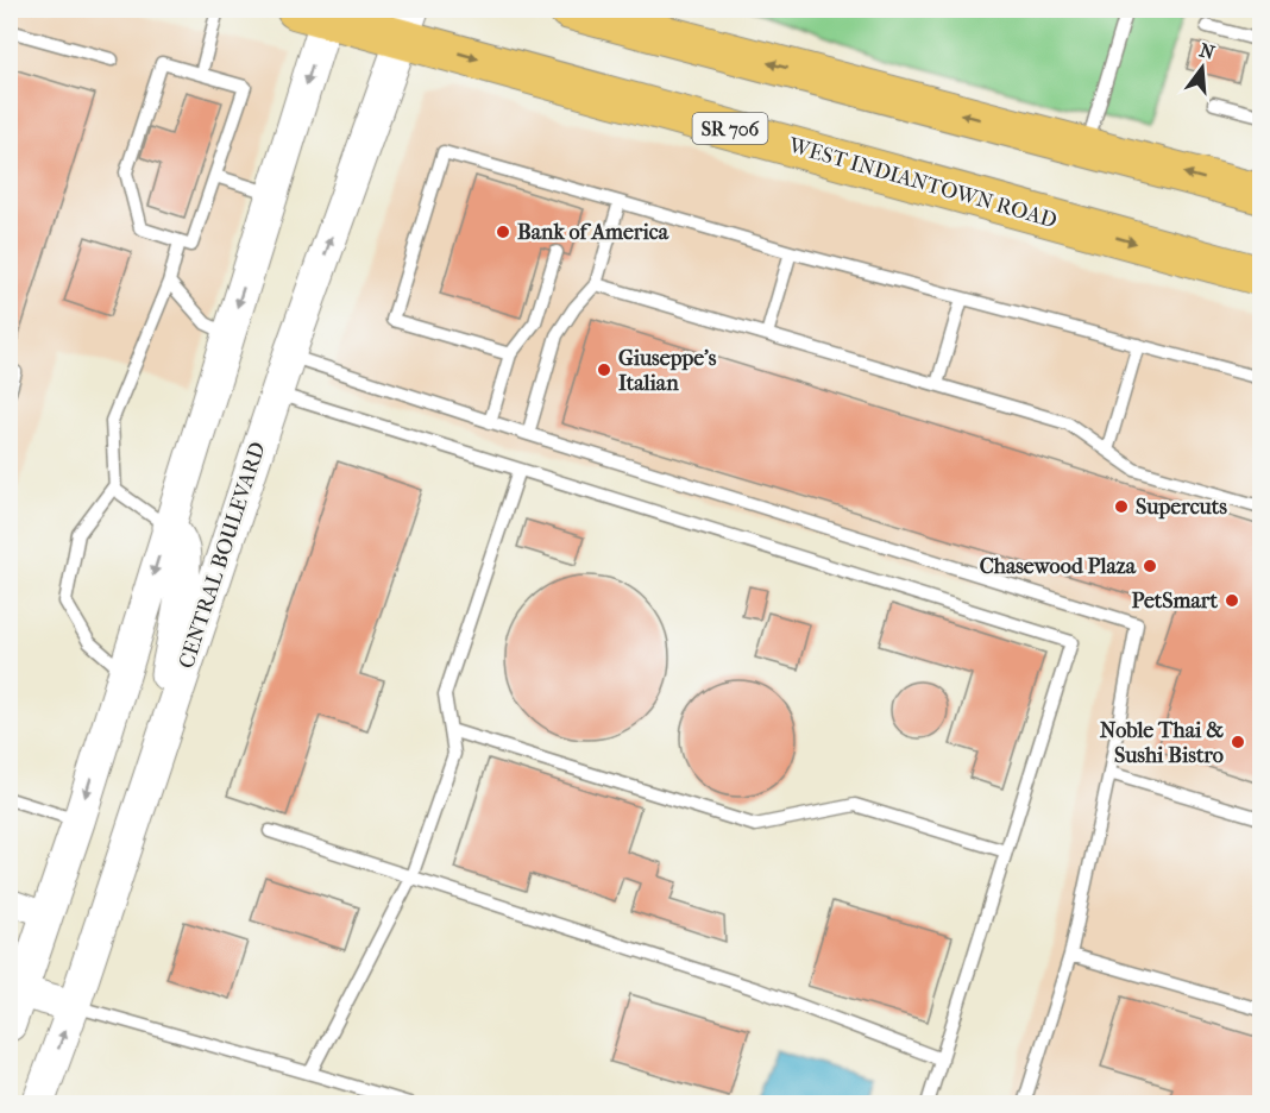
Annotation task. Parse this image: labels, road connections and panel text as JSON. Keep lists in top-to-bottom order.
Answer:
{
  "streets": {
    "main road": ["SR 706", "WEST INDIANTOWN ROAD"],
    "street": ["CENTRAL BOULEVARD"]
  },
  "crossings": [
    ["WEST INDIANTOWN ROAD", "CENTRAL BOULEVARD"]
  ],
  "places": [
    "Bank of America",
    "Giuseppe's Italian",
    "Supercuts",
    "Chasewood Plaza",
    "PetSmart",
    "Noble Thai & Sushi Bistro"
  ],
  "north": "top"
}
